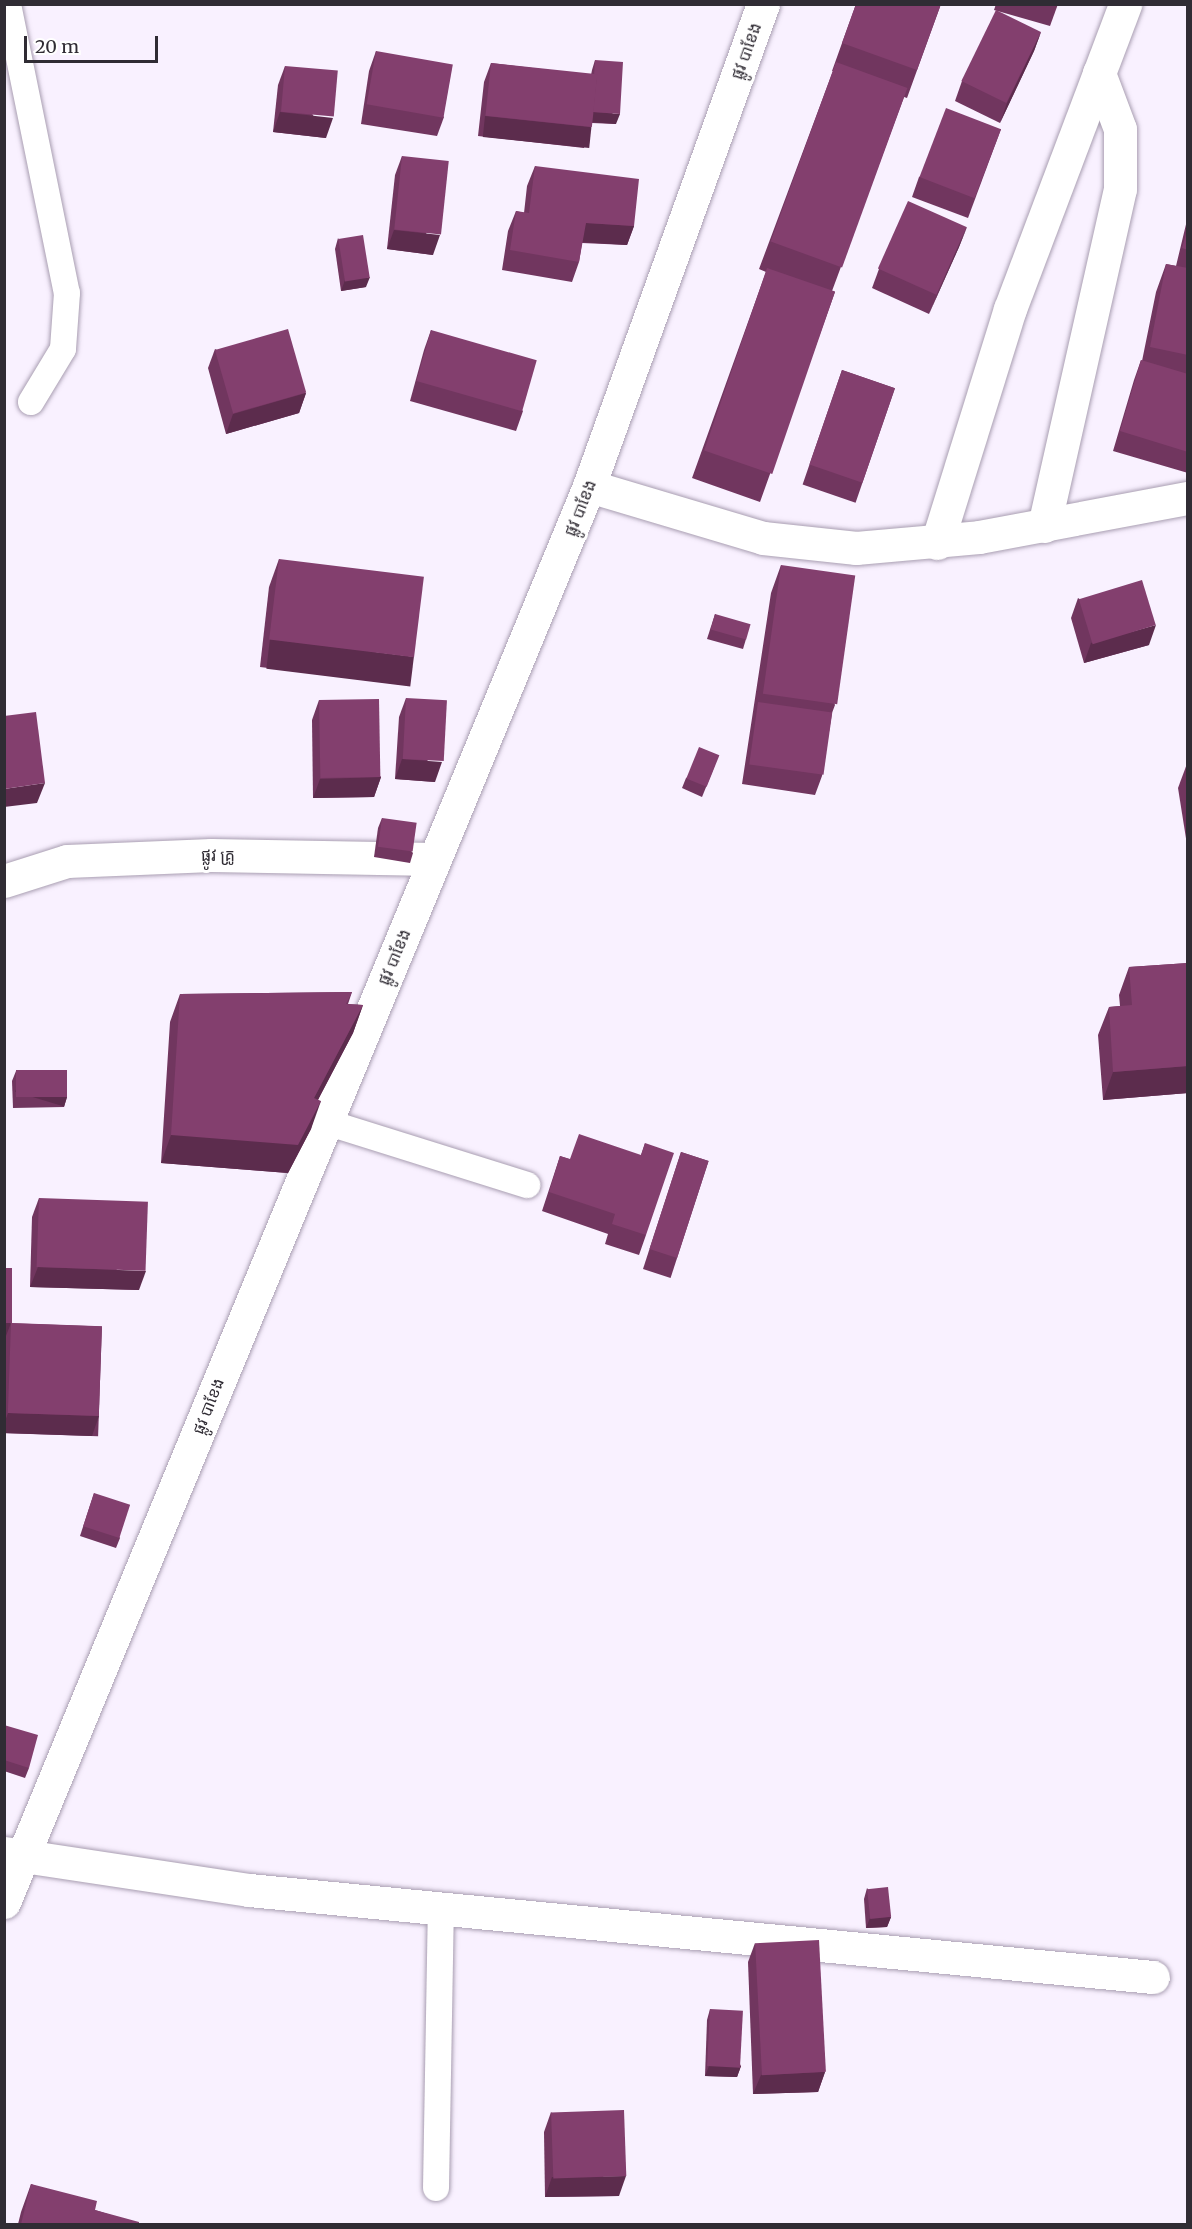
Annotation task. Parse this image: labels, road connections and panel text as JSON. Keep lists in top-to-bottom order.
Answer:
{
  "streets": {
    "street": ["ផ្លូវ បាខែង", "ផ្លូវ គ្រូ"]
  },
  "crossings": [
    ["ផ្លូវ បាខែង", "ផ្លូវ គ្រូ"]
  ],
  "scale_bar": "20 m"
}
